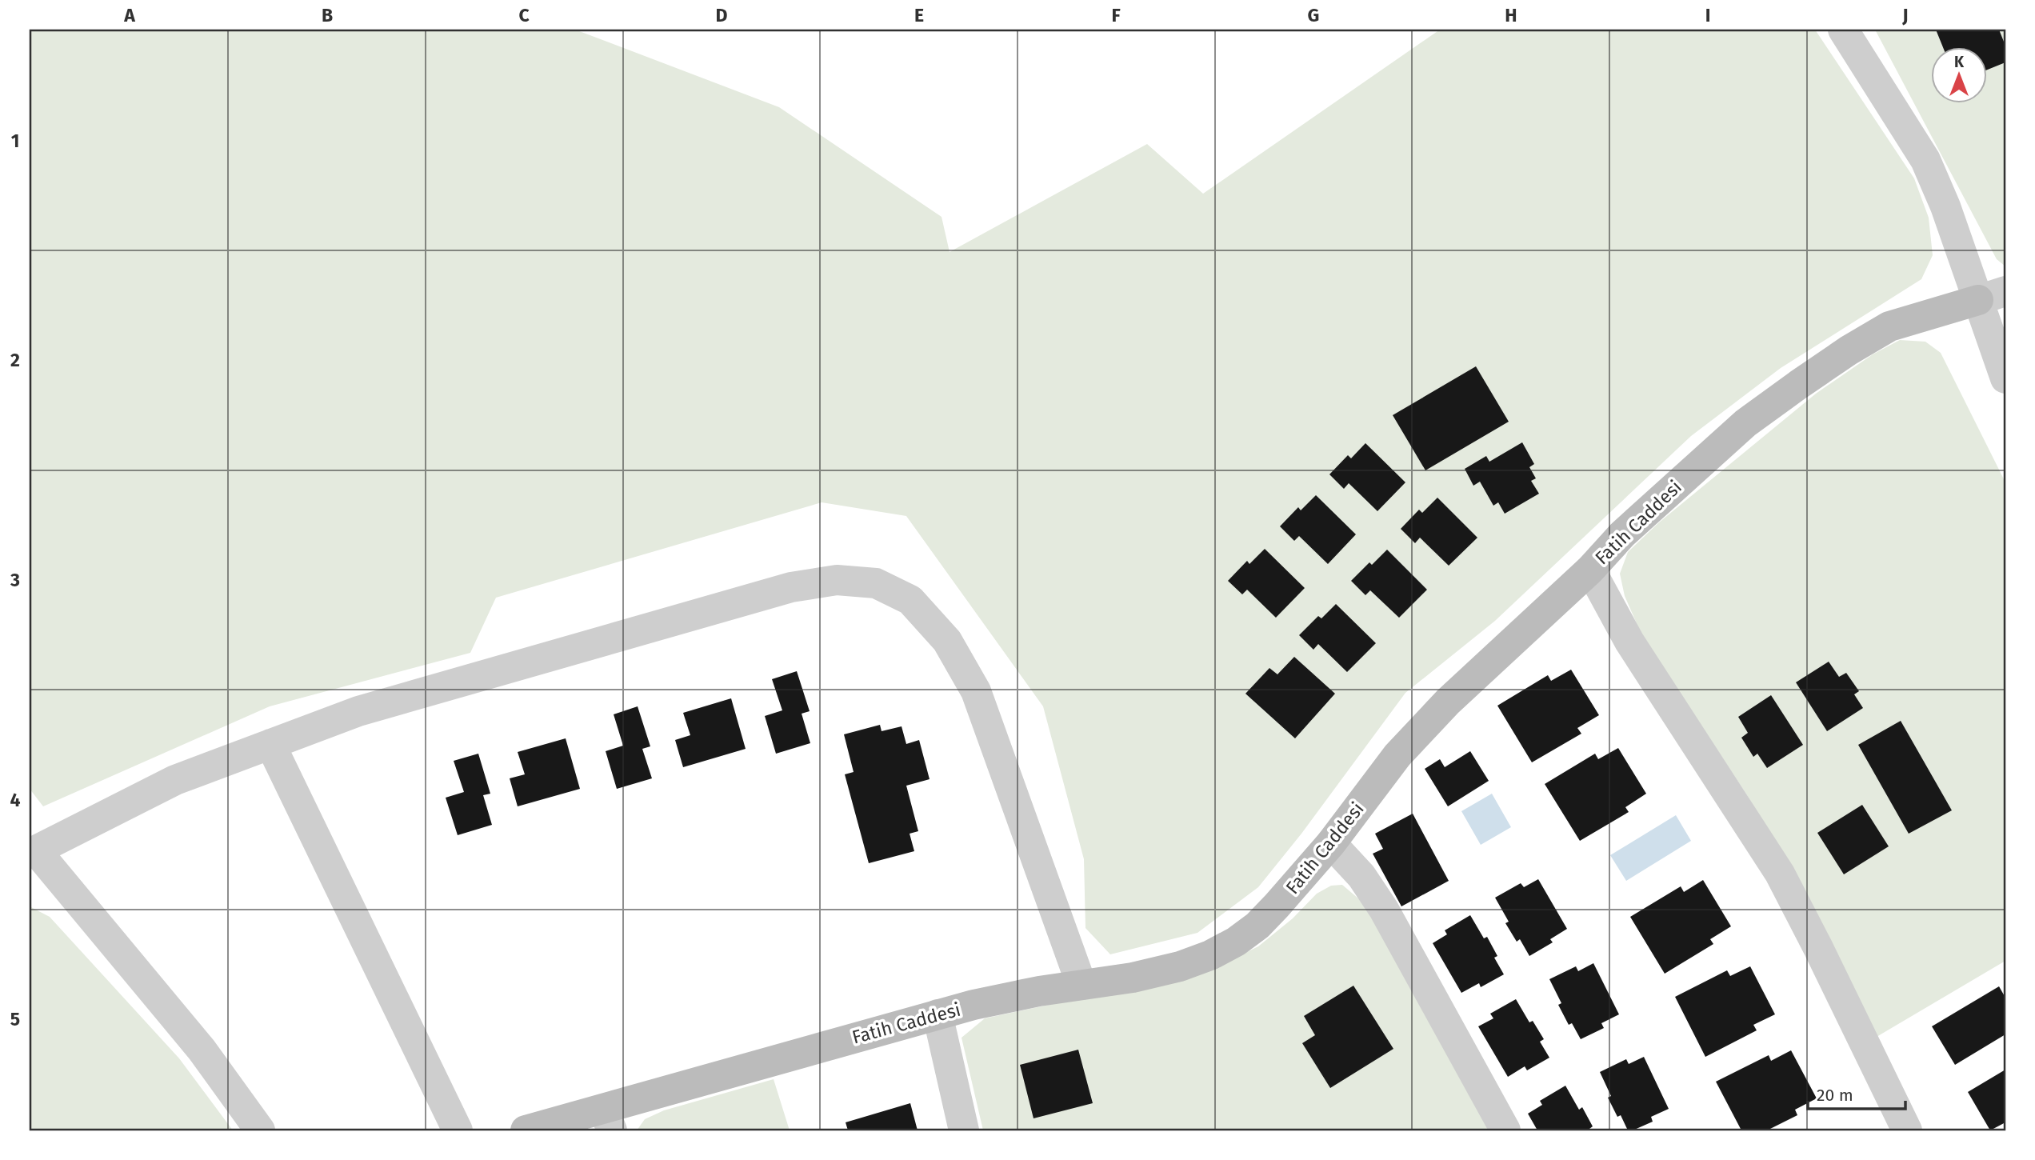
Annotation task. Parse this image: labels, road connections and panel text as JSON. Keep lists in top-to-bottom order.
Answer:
{
  "streets": {
    "street": ["Fatih Caddesi"]
  },
  "scale_bar": "20 m",
  "north": "top",
  "grid": {
    "columns": [
      "A",
      "B",
      "C",
      "D",
      "E",
      "F",
      "G",
      "H",
      "I",
      "J"
    ],
    "rows": [
      "1",
      "2",
      "3",
      "4",
      "5"
    ]
  }
}
